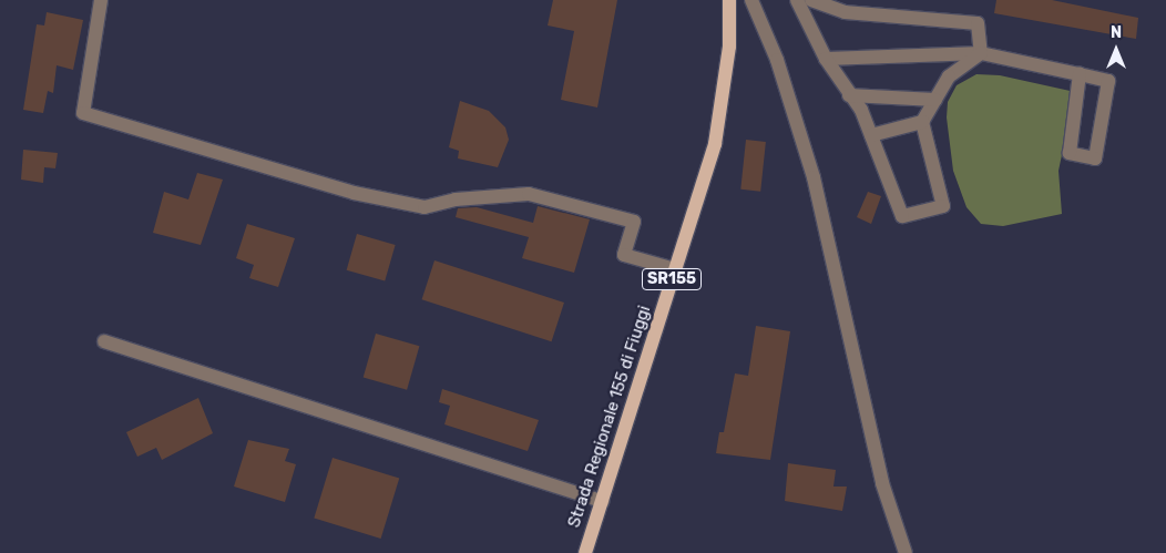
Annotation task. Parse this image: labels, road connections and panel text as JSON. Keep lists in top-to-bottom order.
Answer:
{
  "streets": {
    "main road": ["SR155", "Strada Regionale 155 di Fiuggi"]
  },
  "north": "top"
}
